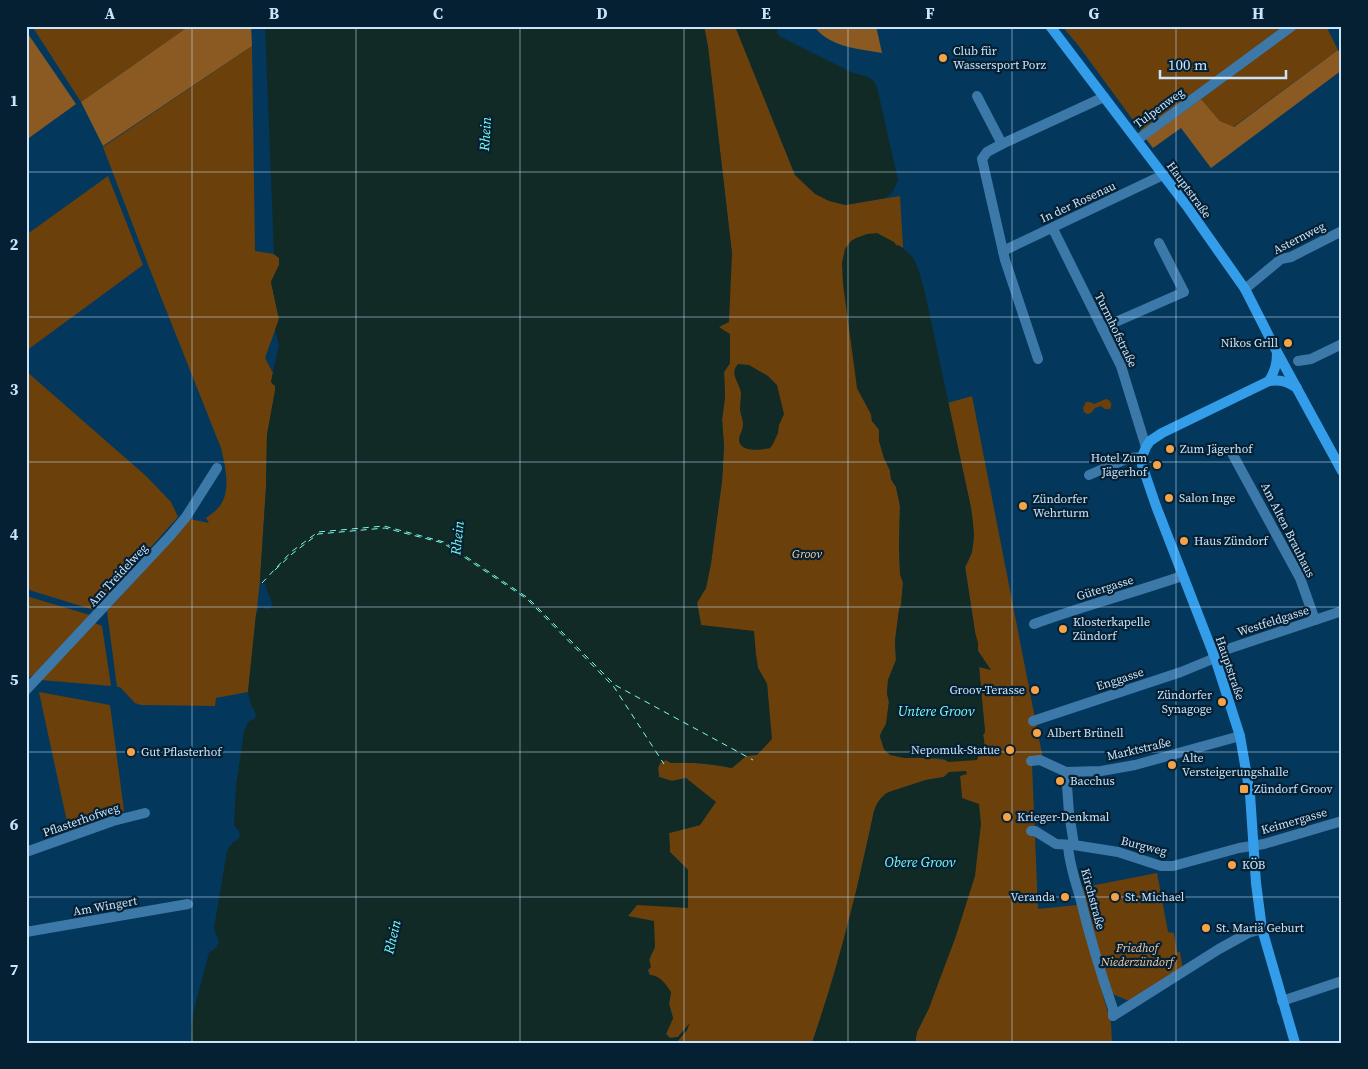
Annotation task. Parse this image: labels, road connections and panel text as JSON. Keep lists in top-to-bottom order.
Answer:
{
  "streets": {
    "main road": ["Hauptstraße"],
    "street": [
      "Tulpenweg",
      "In der Rosenau",
      "Asternweg",
      "Turmhofstraße",
      "Am Alten Brauhaus",
      "Am Treidelweg",
      "Gütergasse",
      "Westfeldgasse",
      "Enggasse",
      "Marktstraße",
      "Pflasterhofweg",
      "Keimergasse",
      "Burgweg",
      "Kirchstraße",
      "Am Wingert"
    ]
  },
  "crossings": [
    ["Tulpenweg", "Hauptstraße"],
    ["Hauptstraße", "In der Rosenau"],
    ["Hauptstraße", "Asternweg"],
    ["Hauptstraße", "Turmhofstraße"],
    ["Hauptstraße", "Gütergasse"],
    ["Hauptstraße", "Westfeldgasse"],
    ["Hauptstraße", "Enggasse"],
    ["Hauptstraße", "Marktstraße"],
    ["Hauptstraße", "Keimergasse"],
    ["Hauptstraße", "Burgweg"],
    ["Hauptstraße", "Kirchstraße"],
    ["In der Rosenau", "Turmhofstraße"],
    ["Am Alten Brauhaus", "Westfeldgasse"],
    ["Westfeldgasse", "Enggasse"],
    ["Marktstraße", "Kirchstraße"],
    ["Keimergasse", "Burgweg"],
    ["Burgweg", "Kirchstraße"]
  ],
  "water": ["Rhein", "Untere Groov", "Obere Groov"],
  "parks": ["Groov", "Friedhof Niederzündorf"],
  "places": {
    "other": [
      "Club für Wassersport Porz",
      "Nikos Grill",
      "Zum Jägerhof",
      "Hotel Zum Jägerhof",
      "Salon Inge",
      "Zündorfer Wehrturm",
      "Haus Zündorf",
      "Klosterkapelle Zündorf",
      "Groov-Terasse",
      "Zündorfer Synagoge",
      "Albert Brünell",
      "Nepomuk-Statue",
      "Gut Pflasterhof",
      "Alte Versteigerungshalle",
      "Bacchus",
      "Krieger-Denkmal",
      "KÖB",
      "Veranda",
      "St. Michael",
      "St. Mariä Geburt"
    ],
    "transit": ["Zündorf Groov"]
  },
  "scale_bar": "100 m",
  "grid": {
    "columns": [
      "A",
      "B",
      "C",
      "D",
      "E",
      "F",
      "G",
      "H"
    ],
    "rows": [
      "1",
      "2",
      "3",
      "4",
      "5",
      "6",
      "7"
    ]
  }
}
